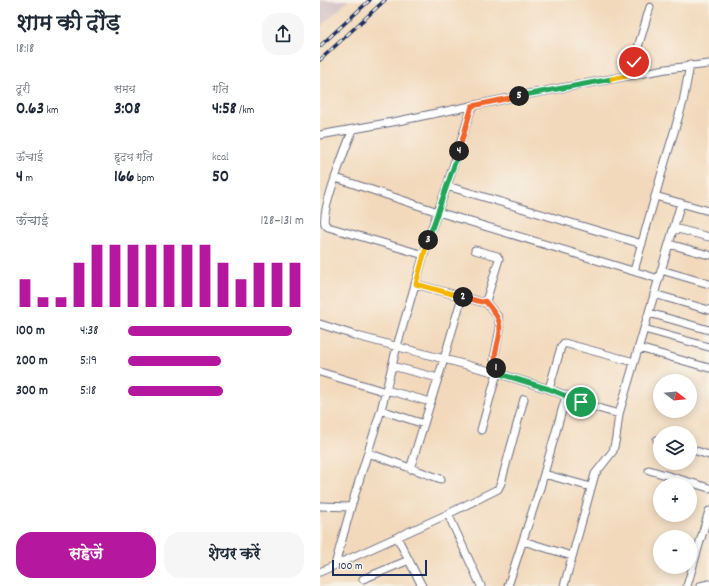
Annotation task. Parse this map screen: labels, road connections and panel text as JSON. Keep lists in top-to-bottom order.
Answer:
{
  "scale_bar": "100 m",
  "north": "right",
  "page": {
    "heading": ["शाम की दौड़", "18:18"],
    "stats": [
      ["दूरी", "0.63 km"],
      ["समय", "3:08"],
      ["गति", "4:58 /km"],
      ["ऊँचाई", "4 m"],
      ["हृदय गति", "166 bpm"],
      ["kcal", "50"]
    ],
    "pins": [
      "5",
      "4",
      "3",
      "2",
      "1"
    ],
    "chart": ["ऊँचाई", "128–131 m"],
    "list": [
      {
        "name": "100 m",
        "note": "4:38"
      },
      {
        "name": "200 m",
        "note": "5:19"
      },
      {
        "name": "300 m",
        "note": "5:18"
      }
    ],
    "map_buttons": ["+", "−"],
    "buttons": ["सहेजें", "शेयर करें"],
    "scale": "100 m"
  }
}
